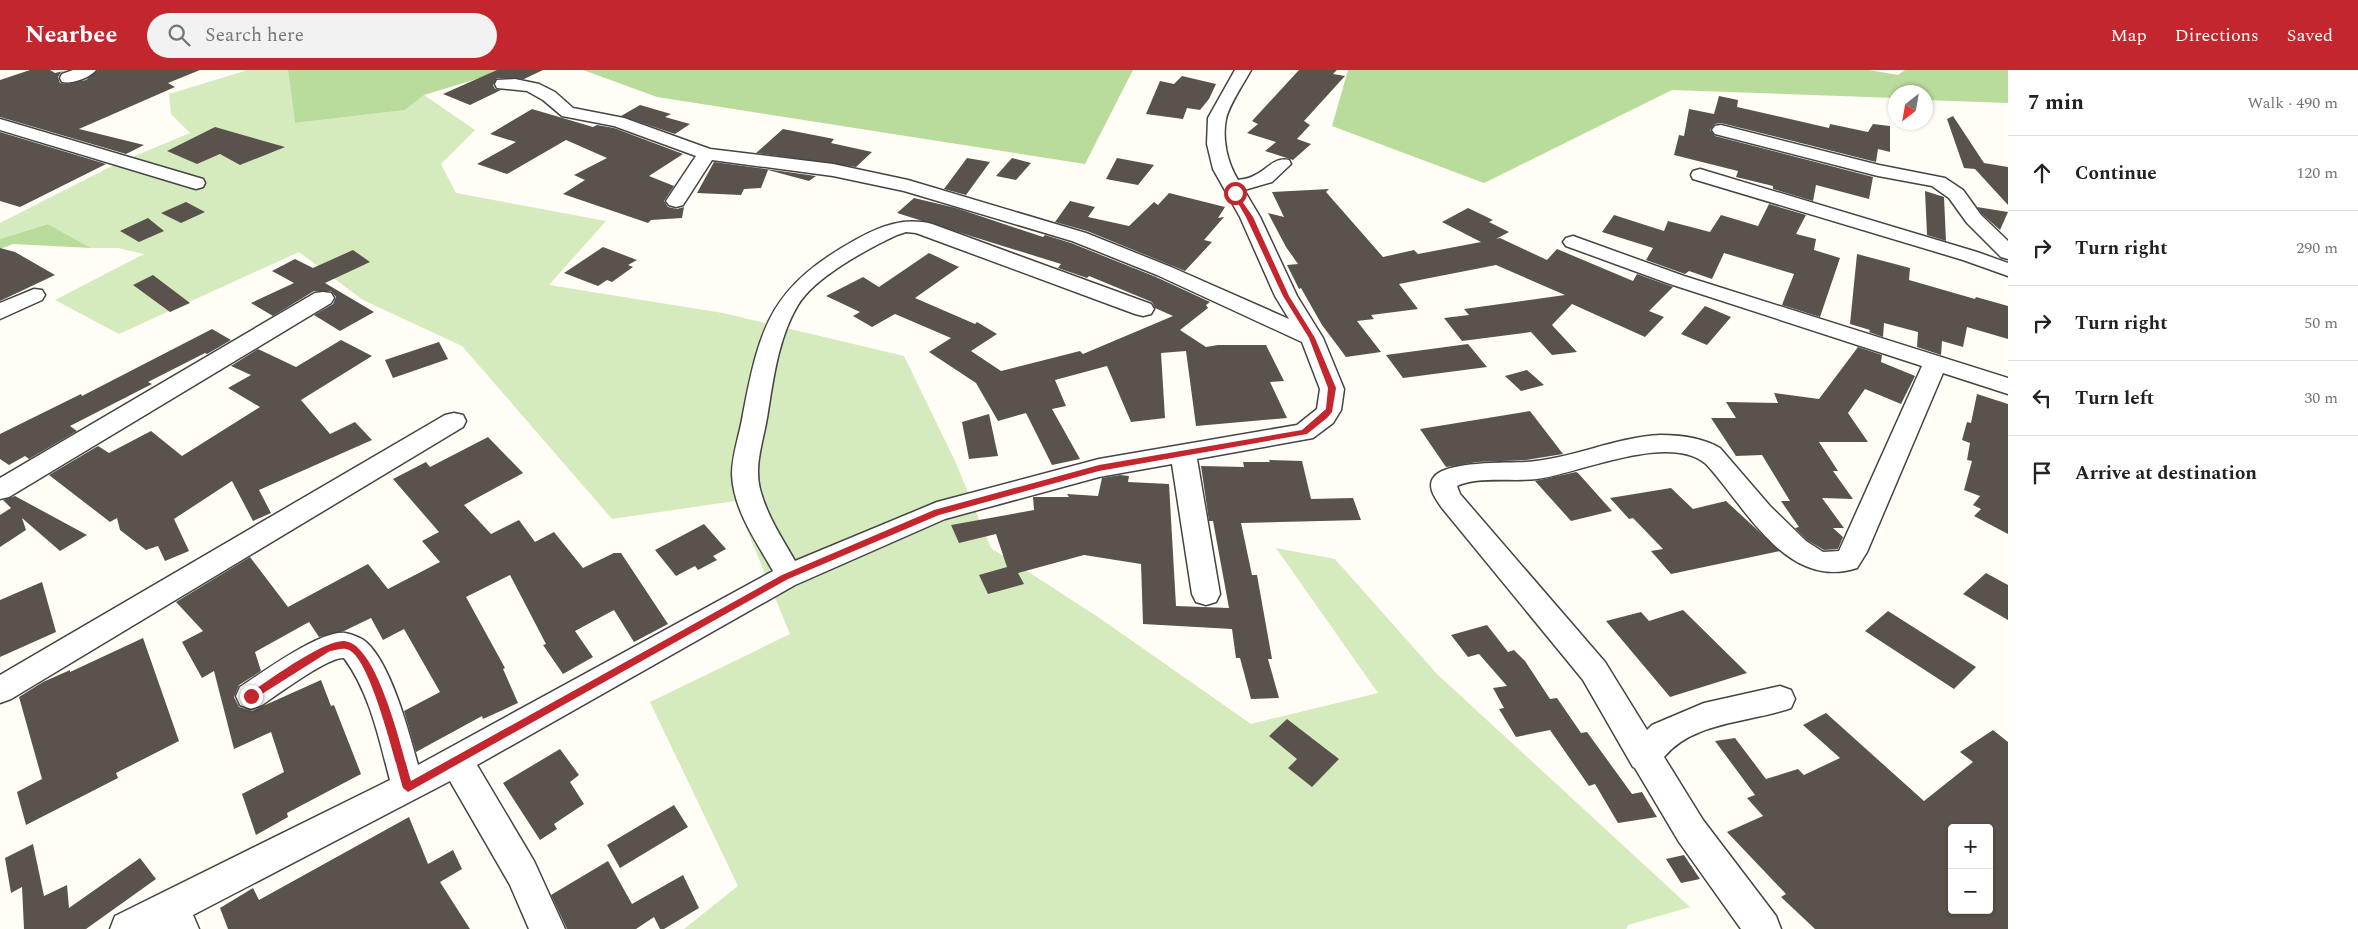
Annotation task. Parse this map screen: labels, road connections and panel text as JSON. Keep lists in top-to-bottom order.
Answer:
{
  "north": "bottom left",
  "page": {
    "header": "Nearbee",
    "search": "Search here",
    "nav": ["Map", "Directions", "Saved"],
    "heading": ["7 min", "Walk · 490 m"],
    "list": [
      ["Continue", "120 m"],
      ["Turn right", "290 m"],
      ["Turn right", "50 m"],
      ["Turn left", "30 m"],
      "Arrive at destination"
    ],
    "map_buttons": ["+", "−"]
  }
}
